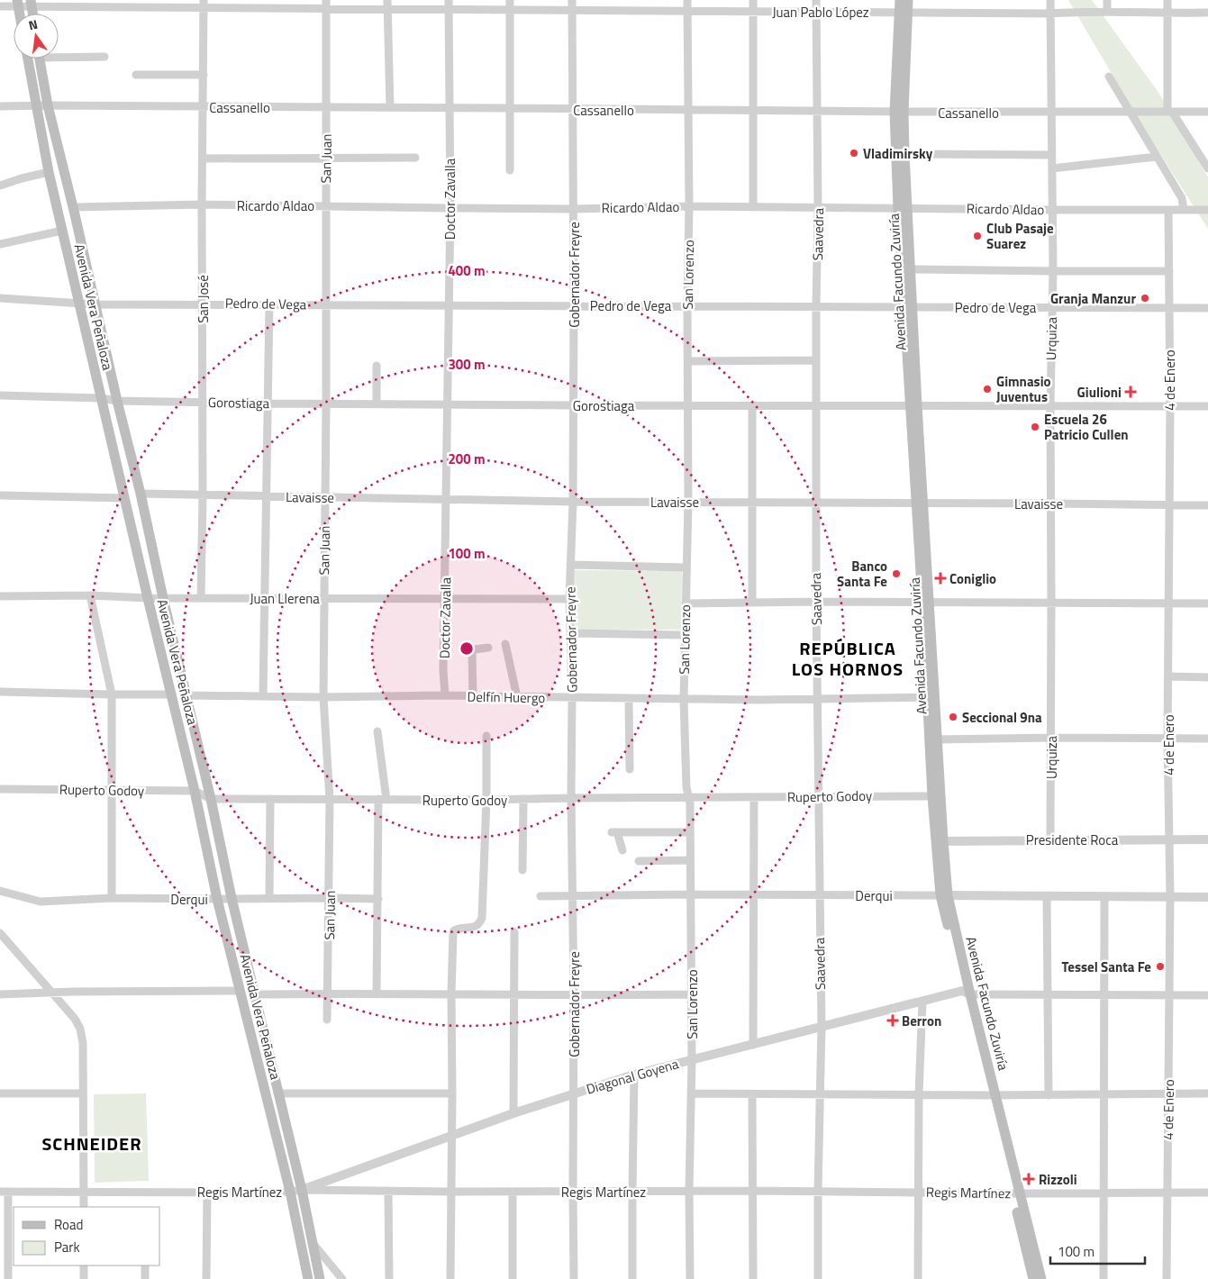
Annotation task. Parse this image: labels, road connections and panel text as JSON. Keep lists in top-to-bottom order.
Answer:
{
  "streets": {
    "main road": ["Avenida Facundo Zuviría", "Avenida Vera Peñaloza"],
    "street": [
      "Juan Pablo López",
      "Cassanello",
      "San Juan",
      "Doctor Zavalla",
      "Ricardo Aldao",
      "Saavedra",
      "Gobernador Freyre",
      "San Lorenzo",
      "San José",
      "Pedro de Vega",
      "Urquiza",
      "4 de Enero",
      "Gorostiaga",
      "Lavaisse",
      "Juan Llerena",
      "Delfín Huergo",
      "Ruperto Godoy",
      "Presidente Roca",
      "Derqui",
      "Diagonal Goyena",
      "Regis Martínez"
    ]
  },
  "crossings": [
    ["Juan Pablo López", "San Juan"],
    ["Juan Pablo López", "Doctor Zavalla"],
    ["Juan Pablo López", "Saavedra"],
    ["Juan Pablo López", "Gobernador Freyre"],
    ["Juan Pablo López", "San Lorenzo"],
    ["Juan Pablo López", "Avenida Facundo Zuviría"],
    ["Juan Pablo López", "San José"],
    ["Juan Pablo López", "Urquiza"],
    ["Cassanello", "San Juan"],
    ["Cassanello", "Doctor Zavalla"],
    ["Cassanello", "Saavedra"],
    ["Cassanello", "Gobernador Freyre"],
    ["Cassanello", "San Lorenzo"],
    ["Cassanello", "Avenida Facundo Zuviría"],
    ["Cassanello", "San José"],
    ["Cassanello", "Avenida Vera Peñaloza"],
    ["Cassanello", "Urquiza"],
    ["San Juan", "Ricardo Aldao"],
    ["San Juan", "Pedro de Vega"],
    ["San Juan", "Gorostiaga"],
    ["San Juan", "Lavaisse"],
    ["San Juan", "Juan Llerena"],
    ["San Juan", "Delfín Huergo"],
    ["San Juan", "Ruperto Godoy"],
    ["San Juan", "Derqui"],
    ["Doctor Zavalla", "Ricardo Aldao"],
    ["Doctor Zavalla", "Pedro de Vega"],
    ["Doctor Zavalla", "Gorostiaga"],
    ["Doctor Zavalla", "Lavaisse"],
    ["Doctor Zavalla", "Juan Llerena"],
    ["Doctor Zavalla", "Delfín Huergo"],
    ["Ricardo Aldao", "Saavedra"],
    ["Ricardo Aldao", "Gobernador Freyre"],
    ["Ricardo Aldao", "San Lorenzo"],
    ["Ricardo Aldao", "Avenida Facundo Zuviría"],
    ["Ricardo Aldao", "San José"],
    ["Ricardo Aldao", "Avenida Vera Peñaloza"],
    ["Ricardo Aldao", "Urquiza"],
    ["Ricardo Aldao", "4 de Enero"],
    ["Saavedra", "Pedro de Vega"],
    ["Saavedra", "Gorostiaga"],
    ["Saavedra", "Lavaisse"],
    ["Saavedra", "Delfín Huergo"],
    ["Saavedra", "Ruperto Godoy"],
    ["Saavedra", "Derqui"],
    ["Saavedra", "Diagonal Goyena"],
    ["Saavedra", "Regis Martínez"],
    ["Gobernador Freyre", "Pedro de Vega"],
    ["Gobernador Freyre", "Gorostiaga"],
    ["Gobernador Freyre", "Lavaisse"],
    ["Gobernador Freyre", "Juan Llerena"],
    ["Gobernador Freyre", "Delfín Huergo"],
    ["Gobernador Freyre", "Ruperto Godoy"],
    ["Gobernador Freyre", "Derqui"],
    ["Gobernador Freyre", "Diagonal Goyena"],
    ["Gobernador Freyre", "Regis Martínez"],
    ["San Lorenzo", "Pedro de Vega"],
    ["San Lorenzo", "Gorostiaga"],
    ["San Lorenzo", "Lavaisse"],
    ["San Lorenzo", "Delfín Huergo"],
    ["San Lorenzo", "Ruperto Godoy"],
    ["San Lorenzo", "Derqui"],
    ["San Lorenzo", "Diagonal Goyena"],
    ["San Lorenzo", "Regis Martínez"],
    ["Avenida Facundo Zuviría", "Pedro de Vega"],
    ["Avenida Facundo Zuviría", "Gorostiaga"],
    ["Avenida Facundo Zuviría", "Lavaisse"],
    ["Avenida Facundo Zuviría", "Delfín Huergo"],
    ["Avenida Facundo Zuviría", "Ruperto Godoy"],
    ["Avenida Facundo Zuviría", "Presidente Roca"],
    ["Avenida Facundo Zuviría", "Derqui"],
    ["Avenida Facundo Zuviría", "Diagonal Goyena"],
    ["Avenida Facundo Zuviría", "Regis Martínez"],
    ["San José", "Pedro de Vega"],
    ["San José", "Gorostiaga"],
    ["San José", "Lavaisse"],
    ["San José", "Juan Llerena"],
    ["Pedro de Vega", "Avenida Vera Peñaloza"],
    ["Pedro de Vega", "Urquiza"],
    ["Pedro de Vega", "4 de Enero"],
    ["Avenida Vera Peñaloza", "Gorostiaga"],
    ["Avenida Vera Peñaloza", "Lavaisse"],
    ["Avenida Vera Peñaloza", "Juan Llerena"],
    ["Avenida Vera Peñaloza", "Delfín Huergo"],
    ["Avenida Vera Peñaloza", "Ruperto Godoy"],
    ["Avenida Vera Peñaloza", "Derqui"],
    ["Avenida Vera Peñaloza", "Diagonal Goyena"],
    ["Avenida Vera Peñaloza", "Regis Martínez"],
    ["Urquiza", "Gorostiaga"],
    ["Urquiza", "Lavaisse"],
    ["Urquiza", "Presidente Roca"],
    ["4 de Enero", "Gorostiaga"],
    ["4 de Enero", "Lavaisse"],
    ["4 de Enero", "Presidente Roca"],
    ["4 de Enero", "Derqui"],
    ["4 de Enero", "Regis Martínez"],
    ["Diagonal Goyena", "Regis Martínez"]
  ],
  "districts": ["REPÚBLICA LOS HORNOS", "SCHNEIDER"],
  "places": {
    "other": [
      "Vladimirsky",
      "Club Pasaje Suarez",
      "Granja Manzur",
      "Gimnasio Juventus",
      "Escuela 26 Patricio Cullen",
      "Banco Santa Fe",
      "Seccional 9na",
      "Tessel Santa Fe"
    ],
    "health": [
      "Giulioni",
      "Coniglio",
      "Berron",
      "Rizzoli"
    ]
  },
  "legend": ["Road", "Park"],
  "scale_bar": "100 m",
  "north": "top",
  "rings": [
    "400 m",
    "300 m",
    "200 m",
    "100 m"
  ]
}
